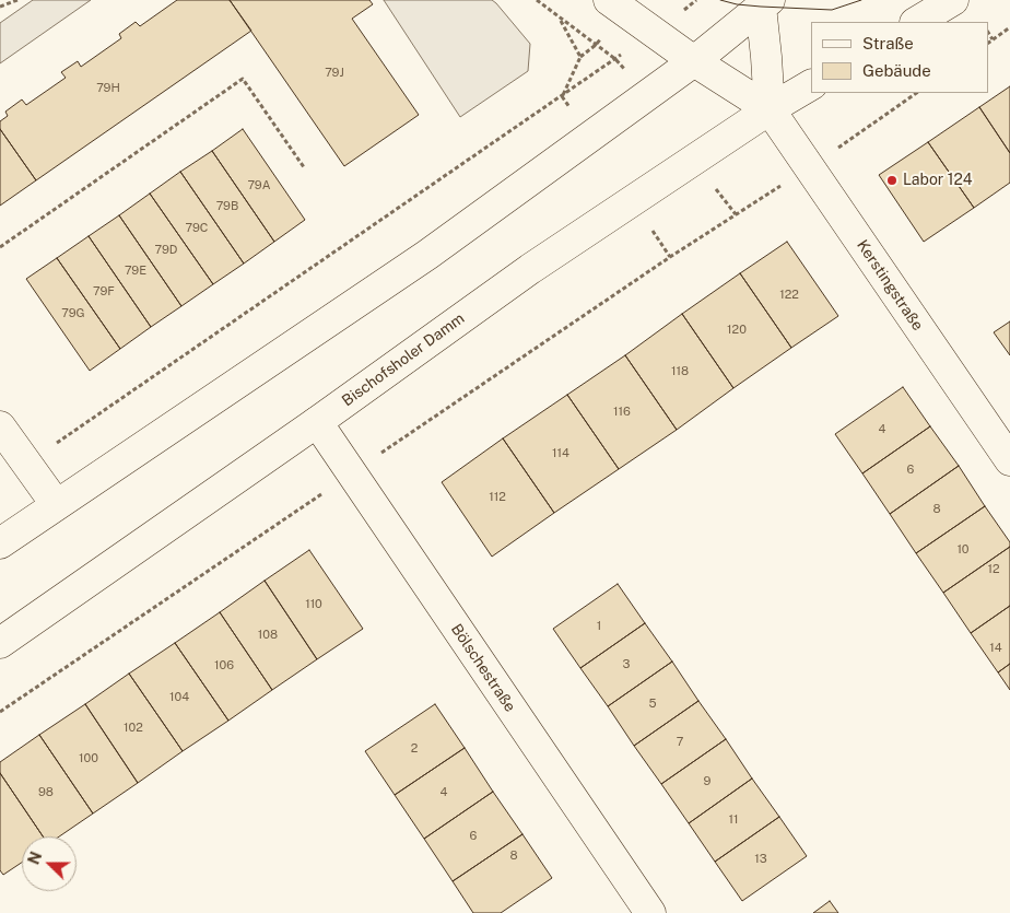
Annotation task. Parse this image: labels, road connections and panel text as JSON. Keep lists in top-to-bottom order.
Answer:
{
  "streets": {
    "main road": ["Kerstingstraße", "Bischofsholer Damm", "Bölschestraße"]
  },
  "crossings": [
    ["Kerstingstraße", "Bischofsholer Damm"],
    ["Bischofsholer Damm", "Bölschestraße"]
  ],
  "places": ["Labor 124"],
  "house_numbers": [
    "79J",
    "79H",
    "79A",
    "79B",
    "79C",
    "79D",
    "79E",
    "79F",
    "122",
    "79G",
    "120",
    "118",
    "116",
    "4",
    "114",
    "6",
    "112",
    "8",
    "10",
    "12",
    "110",
    "1",
    "108",
    "14",
    "3",
    "106",
    "104",
    "5",
    "102",
    "7",
    "2",
    "100",
    "9",
    "98",
    "4",
    "11",
    "6",
    "8",
    "13"
  ],
  "legend": ["Straße", "Gebäude"],
  "north": "left"
}
